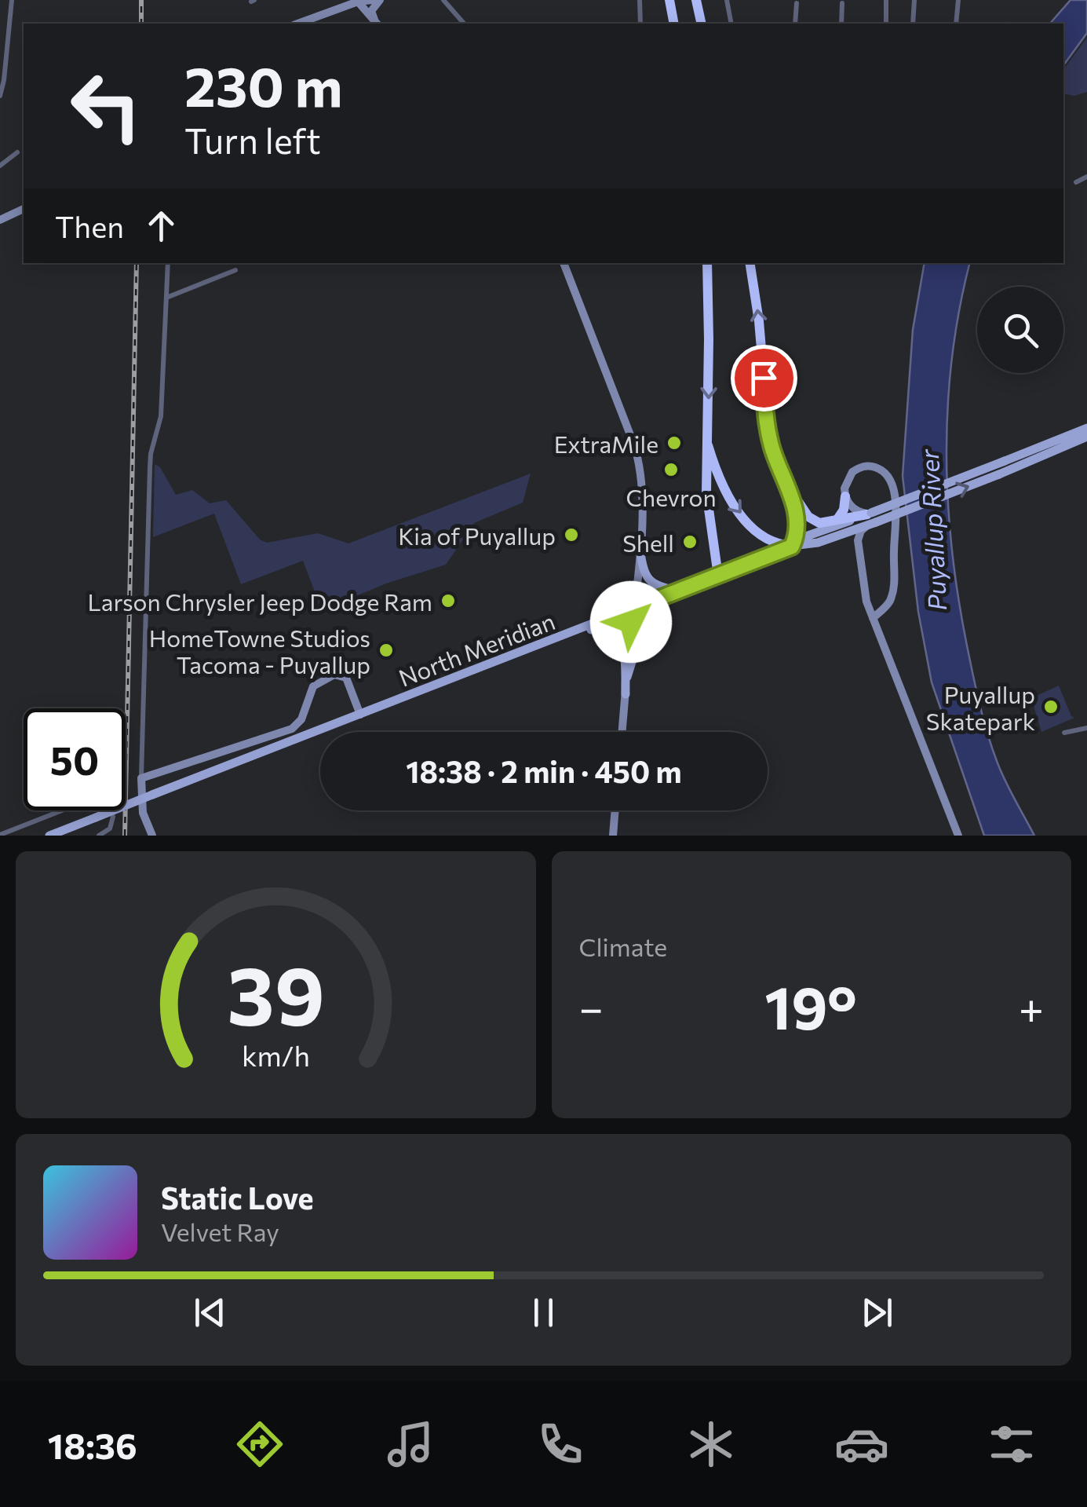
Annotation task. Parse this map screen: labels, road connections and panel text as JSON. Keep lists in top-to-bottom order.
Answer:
{
  "streets": {
    "main road": ["North Meridian"]
  },
  "water": ["Puyallup River"],
  "places": [
    "ExtraMile",
    "Chevron",
    "Kia of Puyallup",
    "Shell",
    "Larson Chrysler Jeep Dodge Ram",
    "HomeTowne Studios Tacoma - Puyallup",
    "Puyallup Skatepark"
  ],
  "page": {
    "turn": ["230 m", "Turn left"],
    "then": "Then",
    "limit": "50",
    "trip": "18:38 · 2 min · 450 m",
    "tile": "Climate",
    "heat": ["−", "19°", "+"],
    "song": ["Static Love", "Velvet Ray"],
    "tabs": "18:36",
    "gauge": ["39", "km/h"]
  }
}
